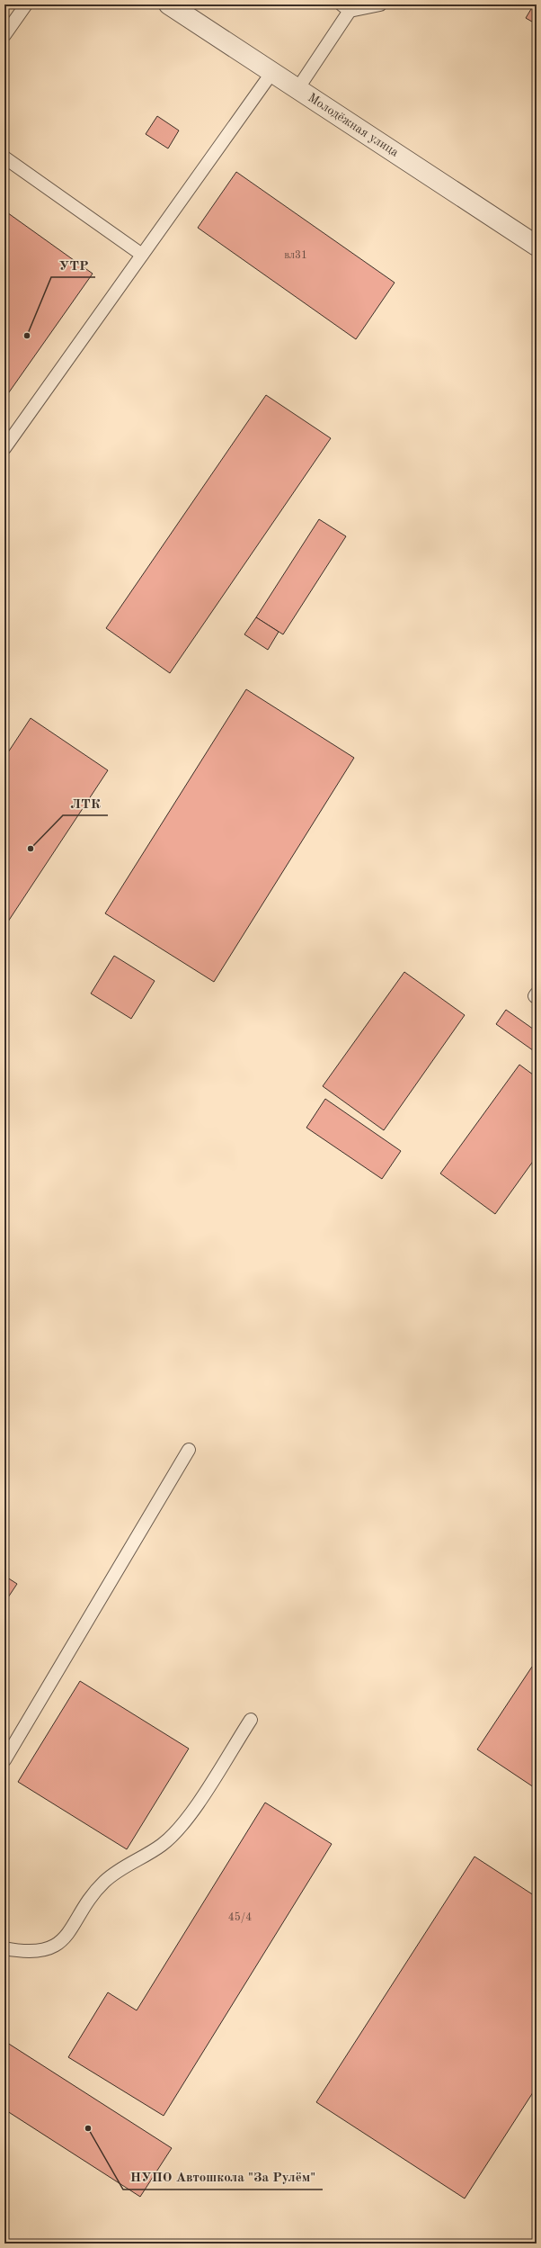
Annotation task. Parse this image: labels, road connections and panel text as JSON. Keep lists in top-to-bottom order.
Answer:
{
  "streets": {
    "street": ["Молодёжная улица"]
  },
  "places": ["УТР", "ЛТК", "НУПО Автошкола \"За Рулём\""],
  "house_numbers": ["вл31", "45/4"]
}
